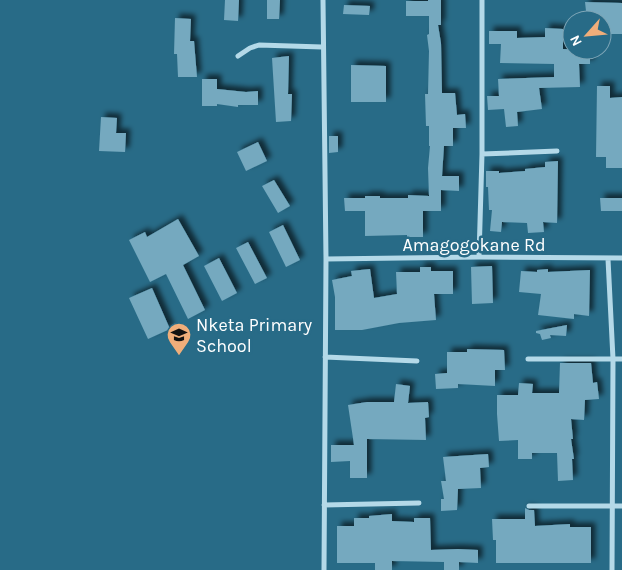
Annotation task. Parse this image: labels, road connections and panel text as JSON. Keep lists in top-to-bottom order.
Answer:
{
  "streets": {
    "street": ["Amagogokane Rd"]
  },
  "places": {
    "school or university": ["Nketa Primary School"]
  },
  "north": "bottom left"
}
